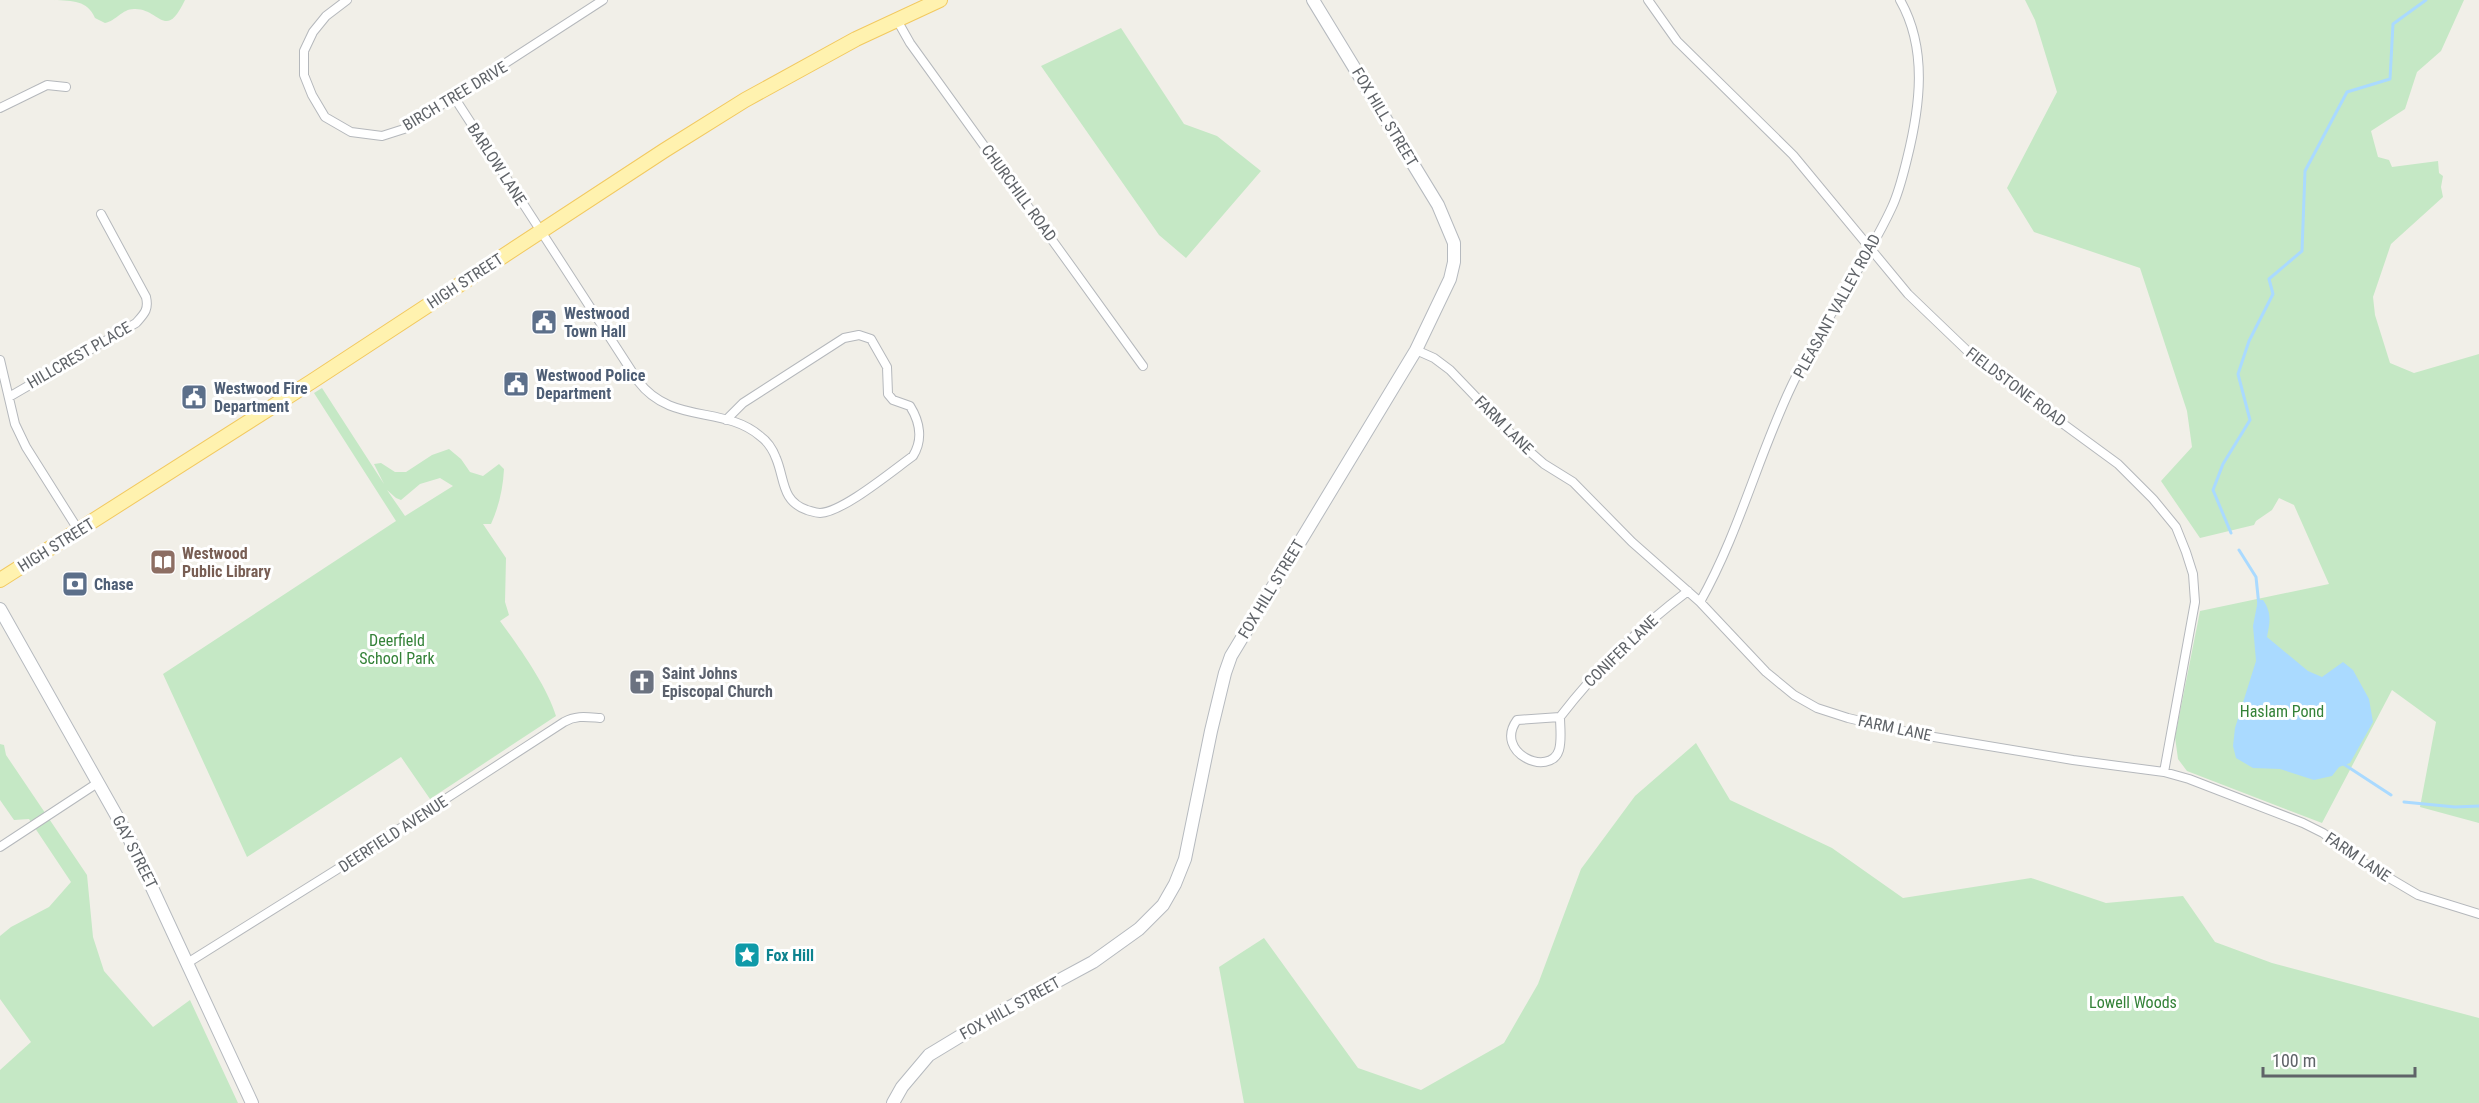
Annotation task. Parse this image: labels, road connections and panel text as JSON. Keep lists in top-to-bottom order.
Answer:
{
  "streets": {
    "main road": ["HIGH STREET"],
    "street": [
      "BIRCH TREE DRIVE",
      "FOX HILL STREET",
      "BARLOW LANE",
      "CHURCHILL ROAD",
      "PLEASANT VALLEY ROAD",
      "HILLCREST PLACE",
      "FIELDSTONE ROAD",
      "FARM LANE",
      "CONIFER LANE",
      "DEERFIELD AVENUE",
      "GAY STREET"
    ]
  },
  "crossings": [
    ["BIRCH TREE DRIVE", "BARLOW LANE"],
    ["FOX HILL STREET", "FARM LANE"],
    ["BARLOW LANE", "HIGH STREET"],
    ["CHURCHILL ROAD", "HIGH STREET"],
    ["PLEASANT VALLEY ROAD", "FIELDSTONE ROAD"],
    ["PLEASANT VALLEY ROAD", "FARM LANE"],
    ["FIELDSTONE ROAD", "FARM LANE"],
    ["FARM LANE", "CONIFER LANE"],
    ["DEERFIELD AVENUE", "GAY STREET"]
  ],
  "parks": ["Deerfield School Park", "Haslam Pond", "Lowell Woods"],
  "places": {
    "public building": ["Westwood Town Hall", "Westwood Police Department", "Westwood Fire Department"],
    "library": ["Westwood Public Library"],
    "bank": ["Chase"],
    "church": ["Saint Johns Episcopal Church"],
    "place": ["Fox Hill"]
  },
  "scale_bar": "100 m"
}
